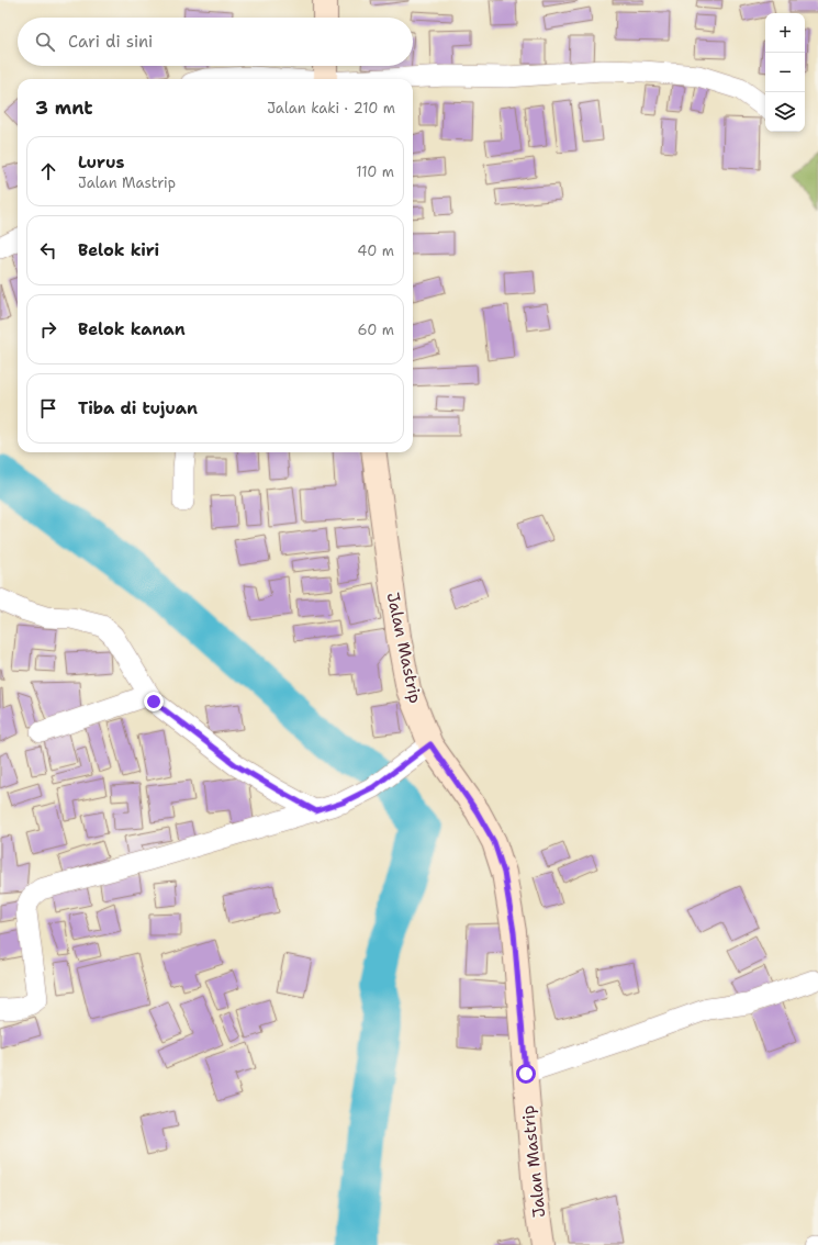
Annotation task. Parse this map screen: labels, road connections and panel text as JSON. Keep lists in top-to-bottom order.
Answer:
{
  "streets": {
    "main road": ["Jalan Mastrip"]
  },
  "page": {
    "map_buttons": ["+", "−"],
    "search": "Cari di sini",
    "heading": ["3 mnt", "Jalan kaki · 210 m"],
    "list": [
      ["Lurus", "Jalan Mastrip", "110 m"],
      ["Belok kiri", "40 m"],
      ["Belok kanan", "60 m"],
      "Tiba di tujuan"
    ]
  }
}
